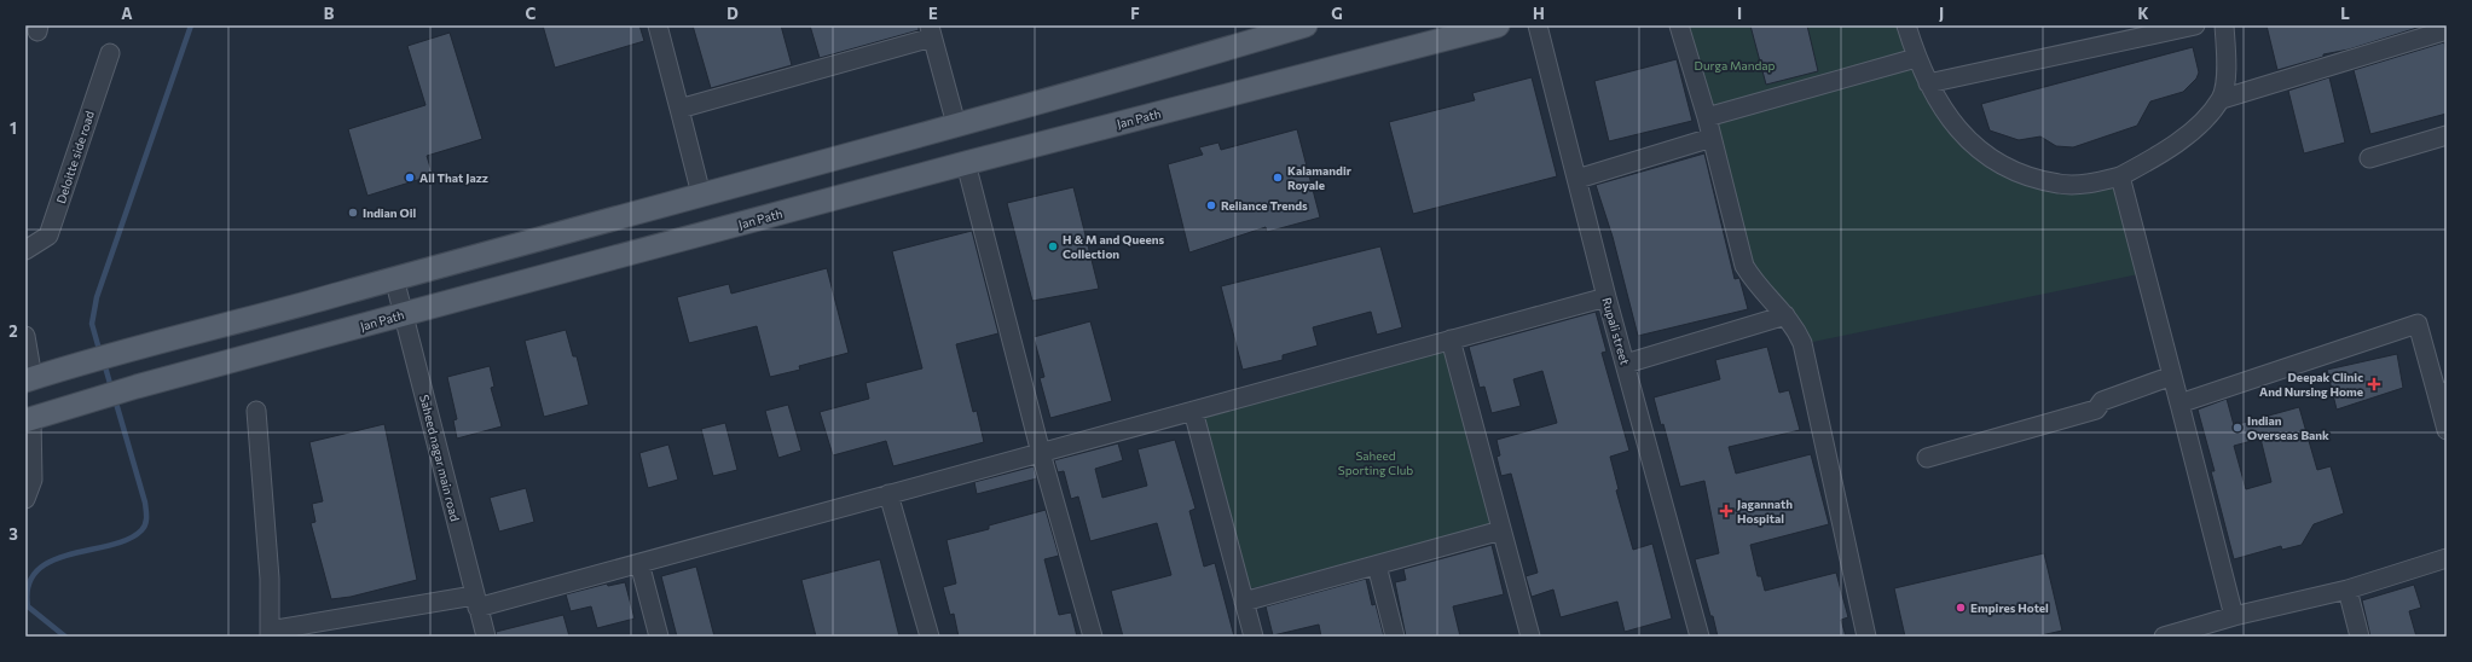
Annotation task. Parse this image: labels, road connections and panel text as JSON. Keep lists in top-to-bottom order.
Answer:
{
  "streets": {
    "main road": ["Jan Path"],
    "street": ["Deloitte side road", "Rupali street", "Saheed nagar main road"]
  },
  "crossings": [
    ["Jan Path", "Saheed nagar main road"]
  ],
  "parks": ["Durga Mandap", "Saheed Sporting Club"],
  "places": {
    "other": [
      "All That Jazz",
      "Kalamandir Royale",
      "Reliance Trends",
      "Indian Oil",
      "H & M and Queens Collection",
      "Indian Overseas Bank",
      "Empires Hotel"
    ],
    "health": ["Deepak Clinic And Nursing Home", "Jagannath Hospital"]
  },
  "grid": {
    "columns": [
      "A",
      "B",
      "C",
      "D",
      "E",
      "F",
      "G",
      "H",
      "I",
      "J",
      "K",
      "L"
    ],
    "rows": ["1", "2", "3"]
  }
}
